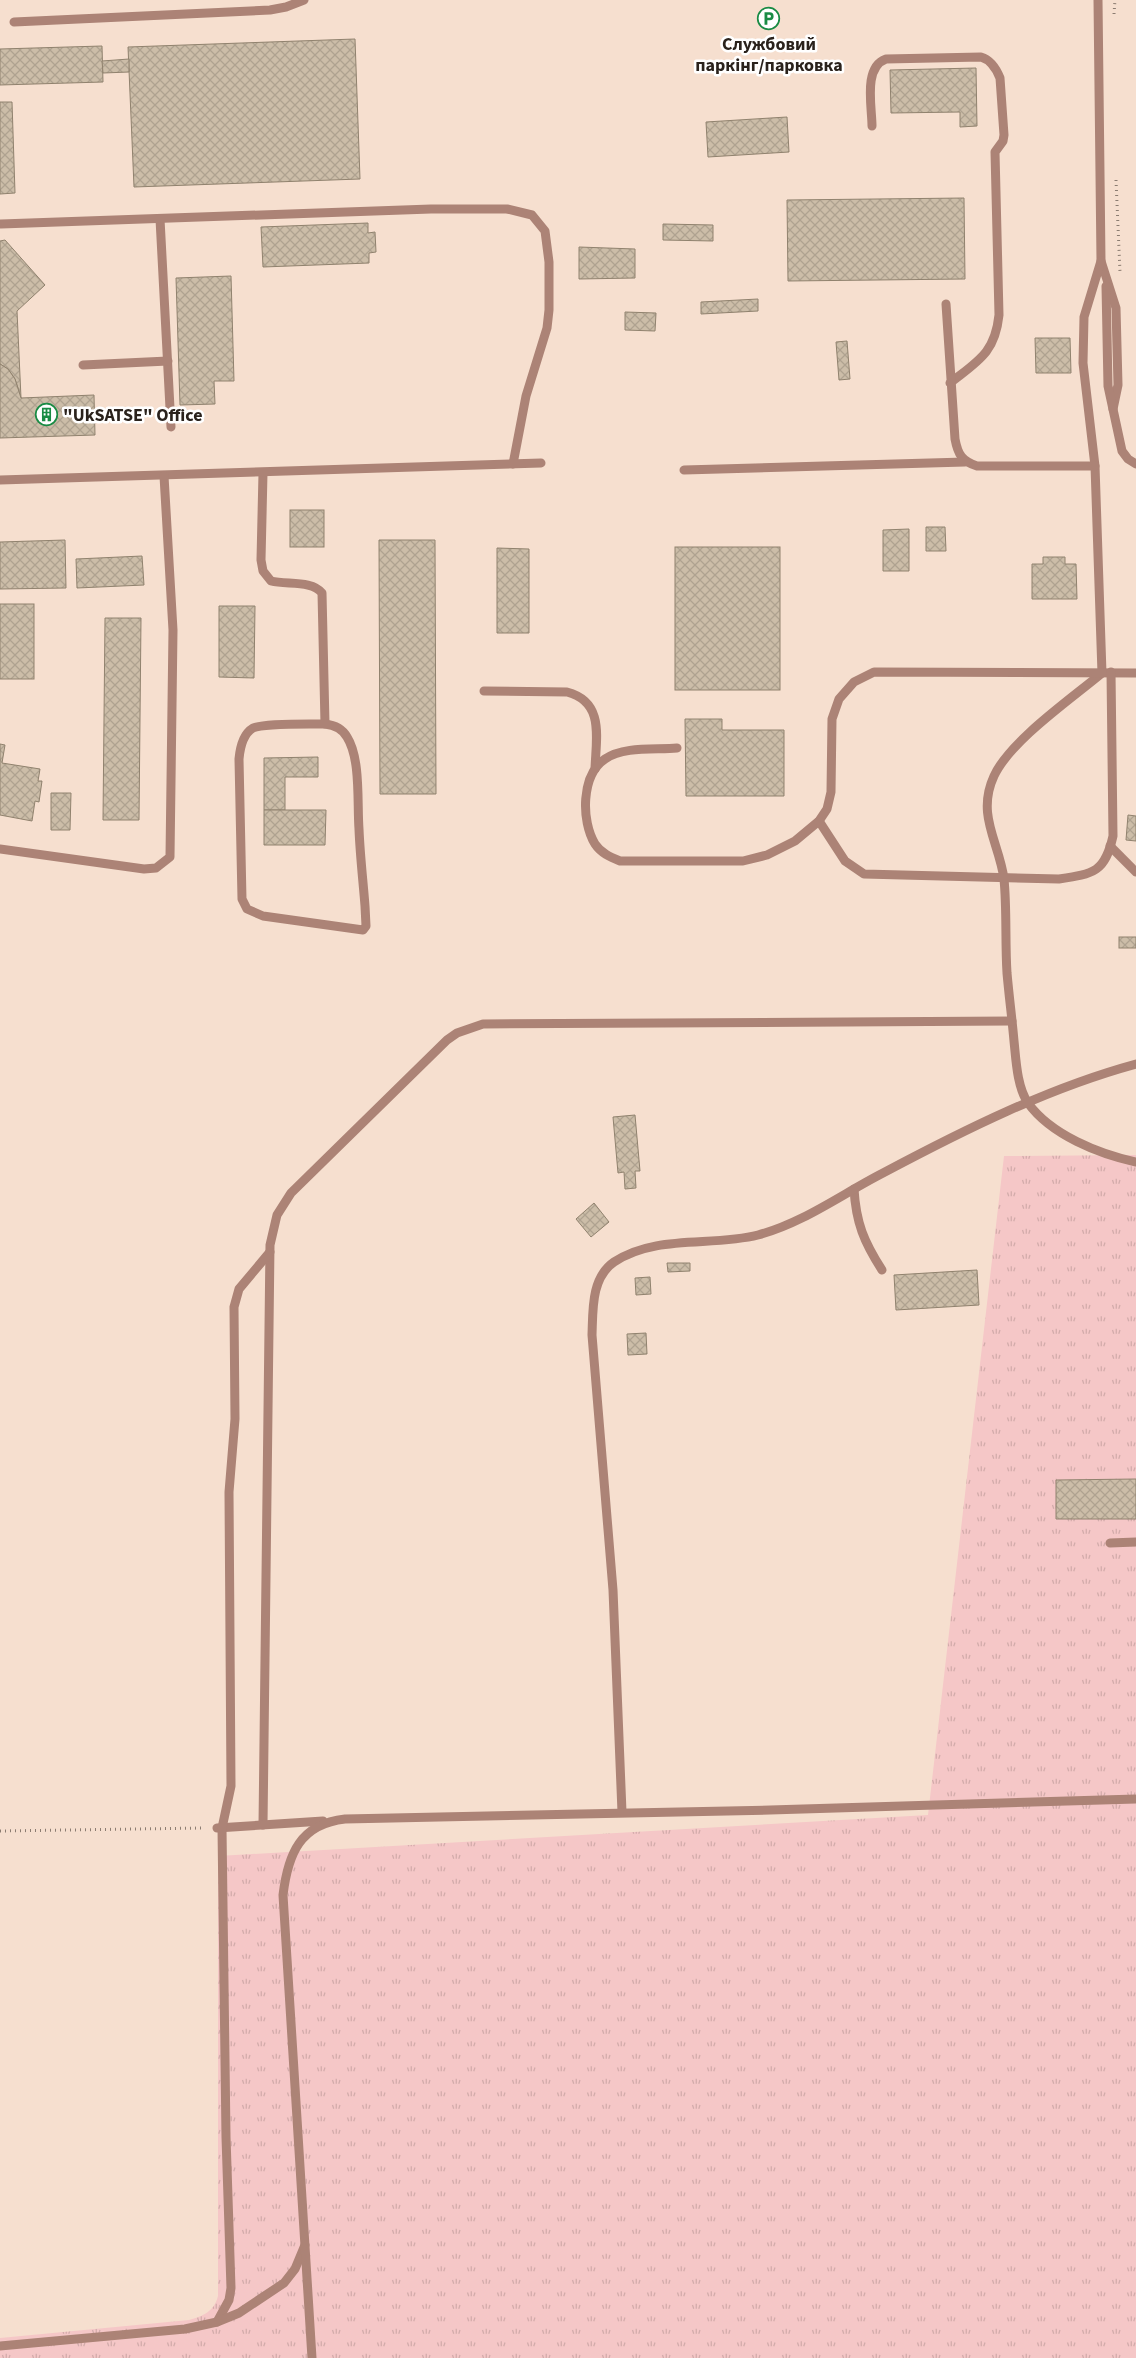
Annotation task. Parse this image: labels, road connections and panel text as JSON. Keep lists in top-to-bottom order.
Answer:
{
  "places": {
    "parking": ["Службовий паркінг/парковка"],
    "building": ["\"UkSATSE\" Office"]
  }
}
